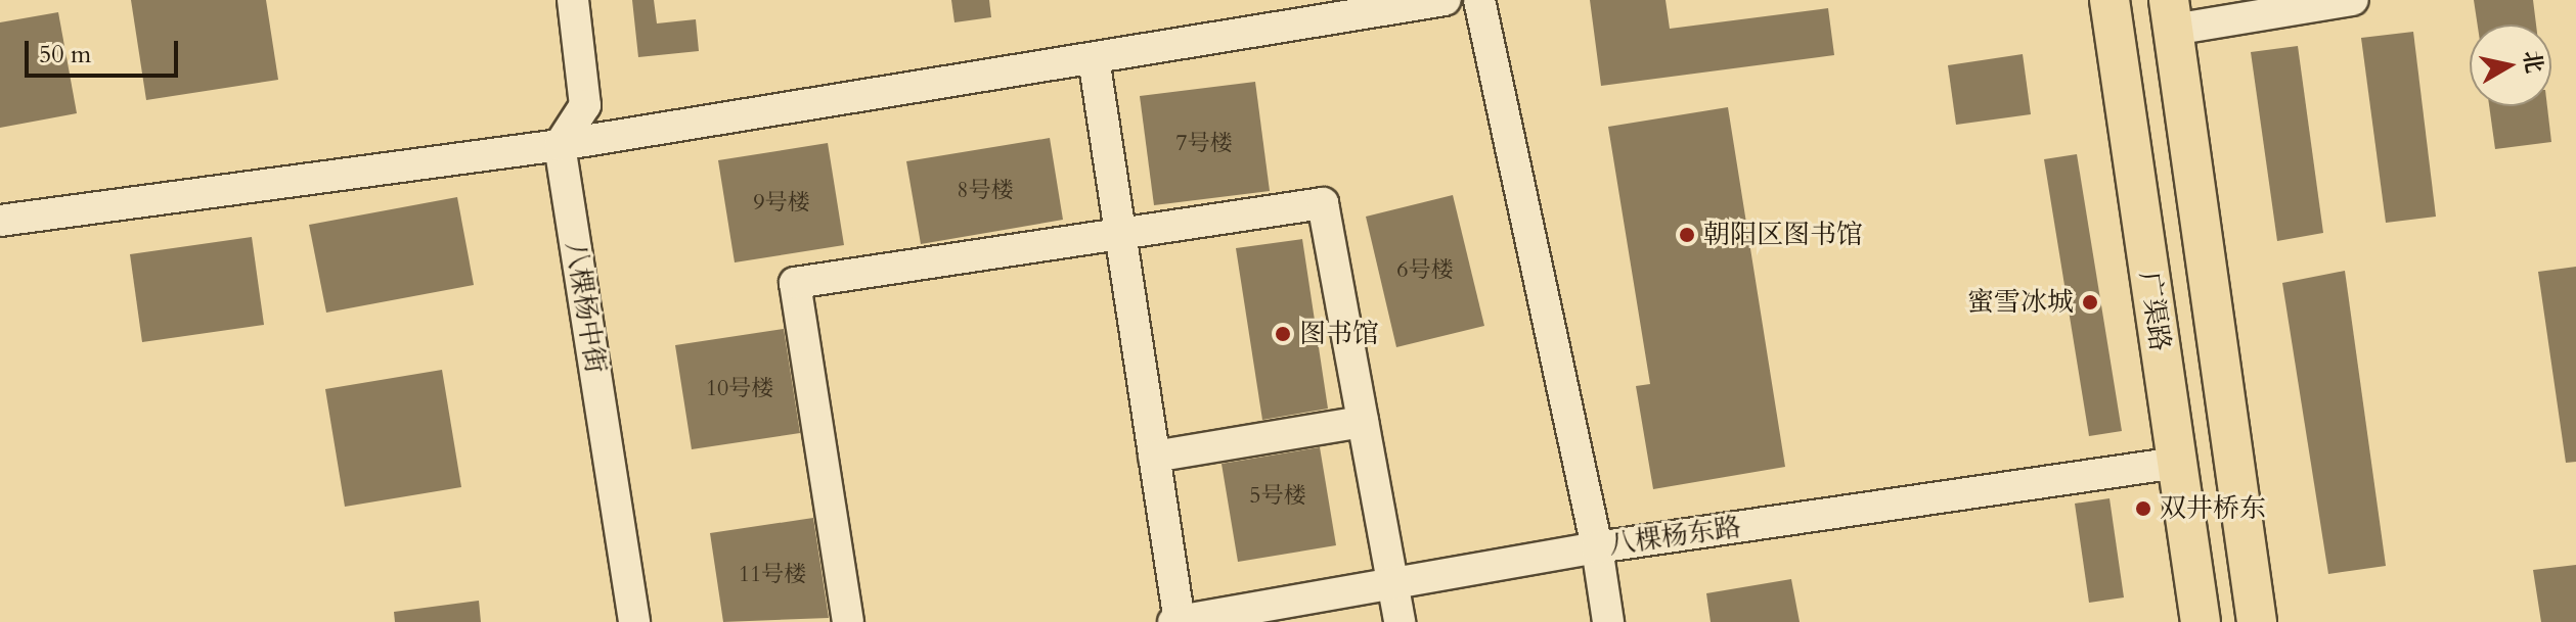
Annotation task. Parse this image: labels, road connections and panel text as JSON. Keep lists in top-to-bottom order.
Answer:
{
  "streets": {
    "main road": ["广渠路"],
    "street": ["八棵杨中街", "八棵杨东路"]
  },
  "crossings": [
    ["广渠路", "八棵杨东路"]
  ],
  "places": [
    "朝阳区图书馆",
    "蜜雪冰城",
    "图书馆",
    "双井桥东"
  ],
  "house_numbers": [
    "7号楼",
    "8号楼",
    "9号楼",
    "6号楼",
    "10号楼",
    "5号楼",
    "11号楼"
  ],
  "scale_bar": "50 m",
  "north": "right"
}
